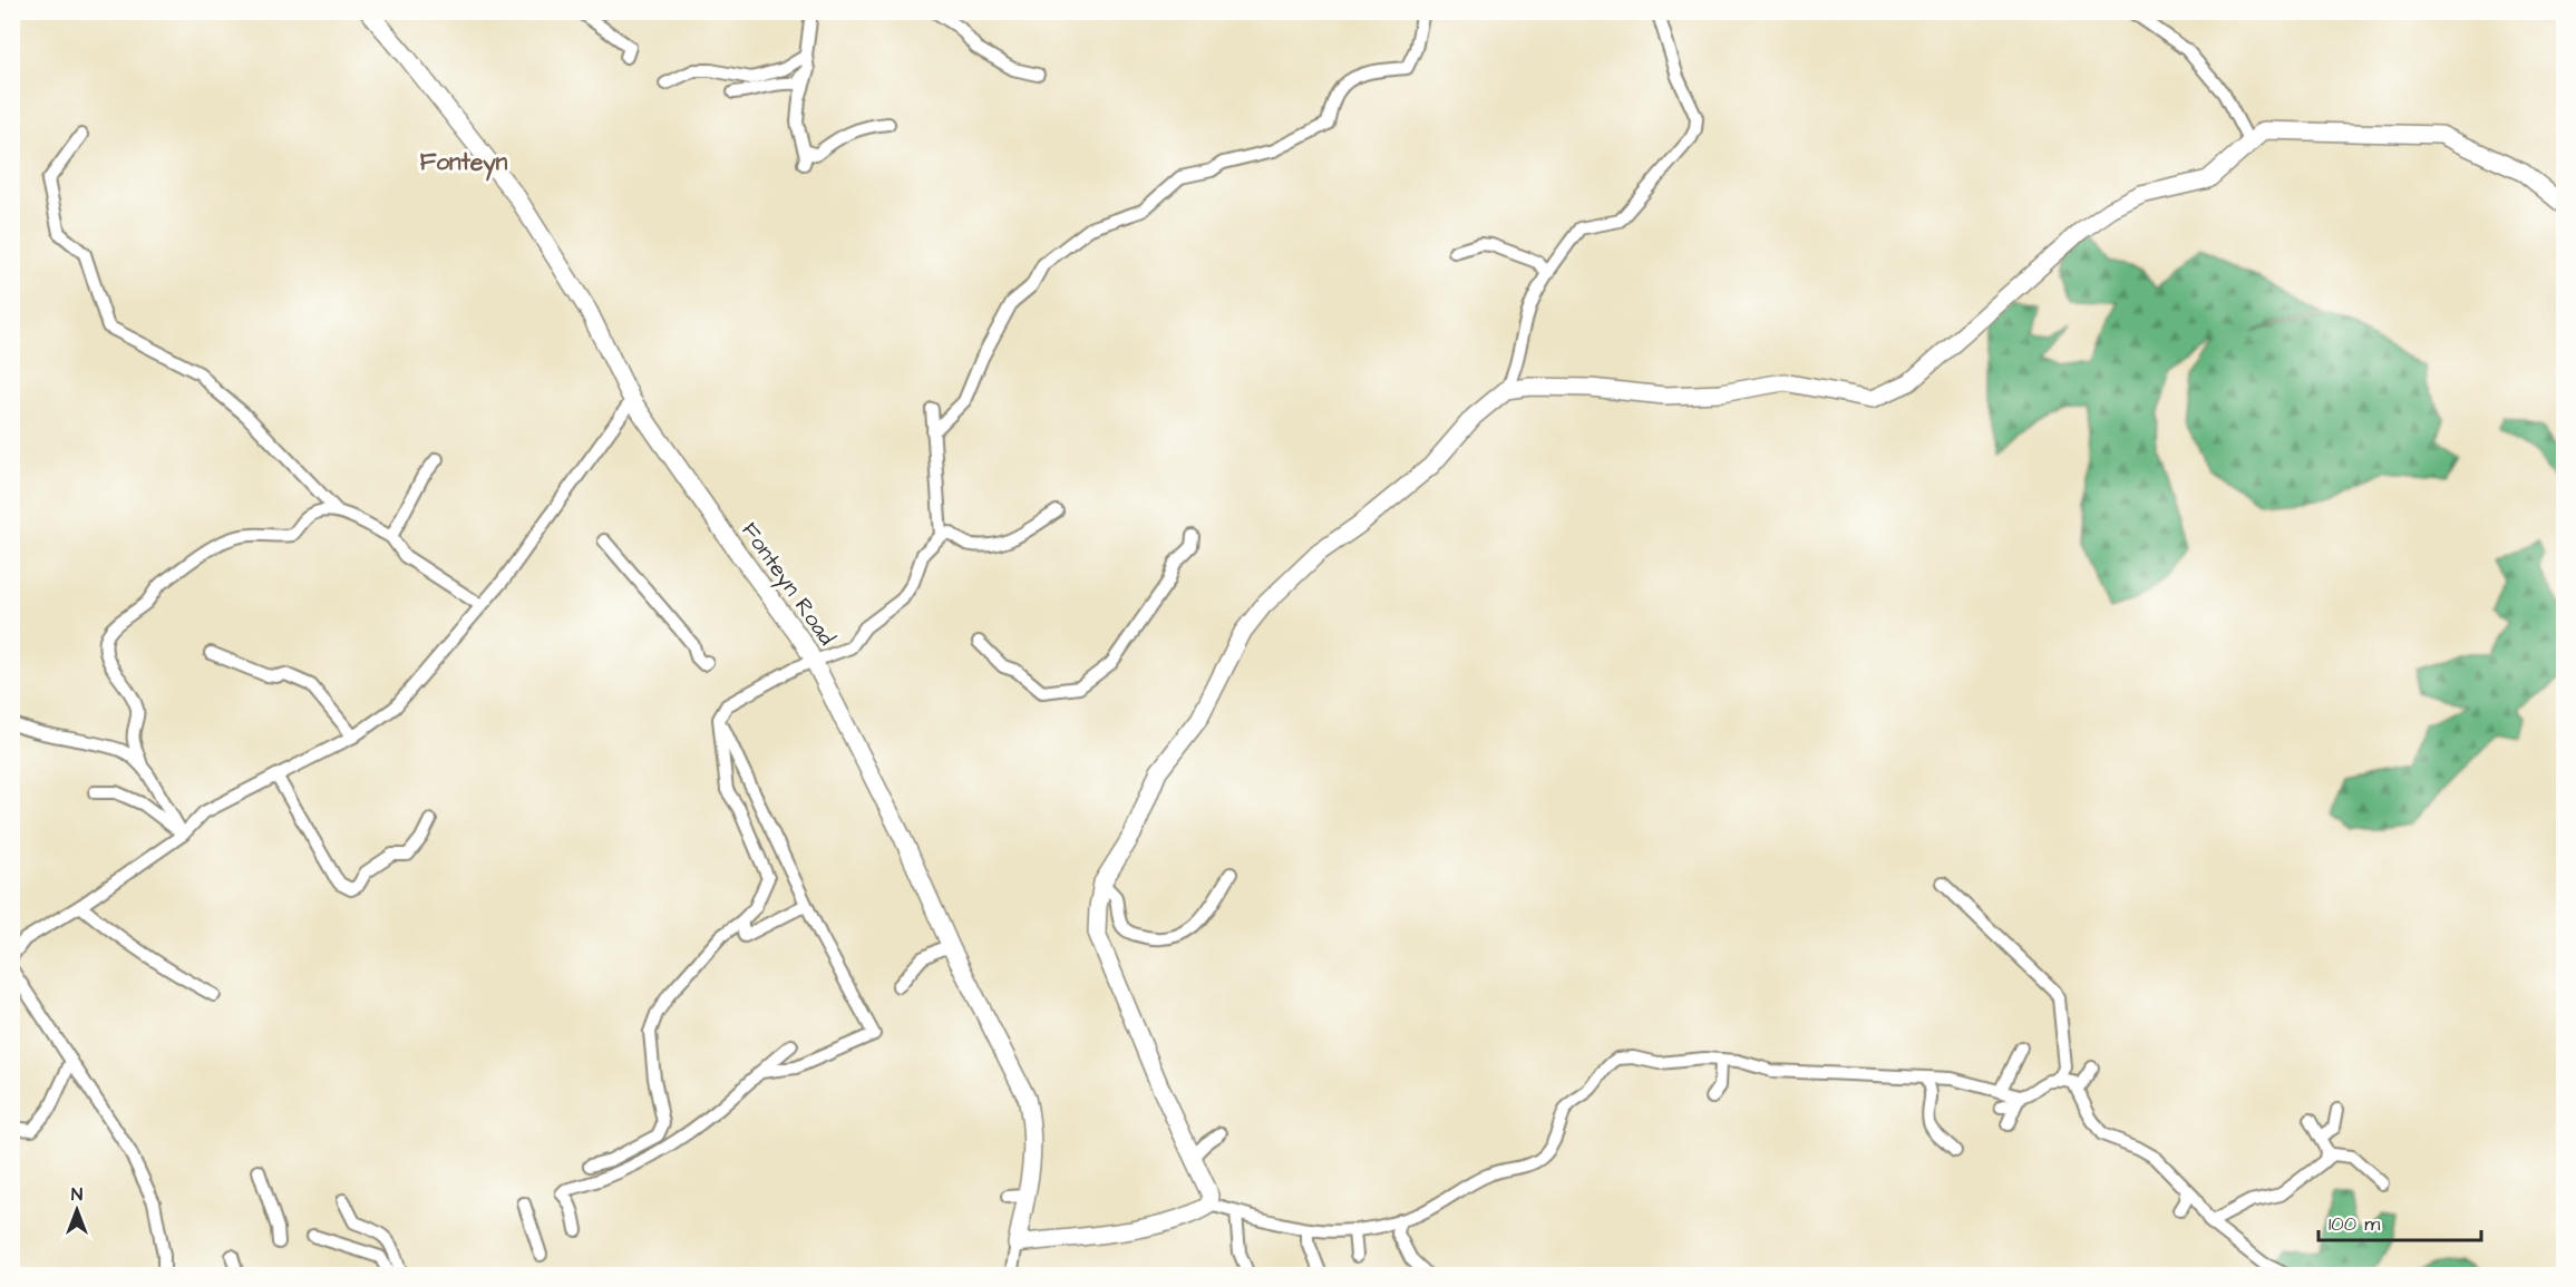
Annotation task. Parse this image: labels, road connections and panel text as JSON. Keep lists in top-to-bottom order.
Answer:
{
  "streets": {
    "street": ["Fonteyn Road"]
  },
  "districts": ["Fonteyn"],
  "scale_bar": "100 m",
  "north": "top"
}
